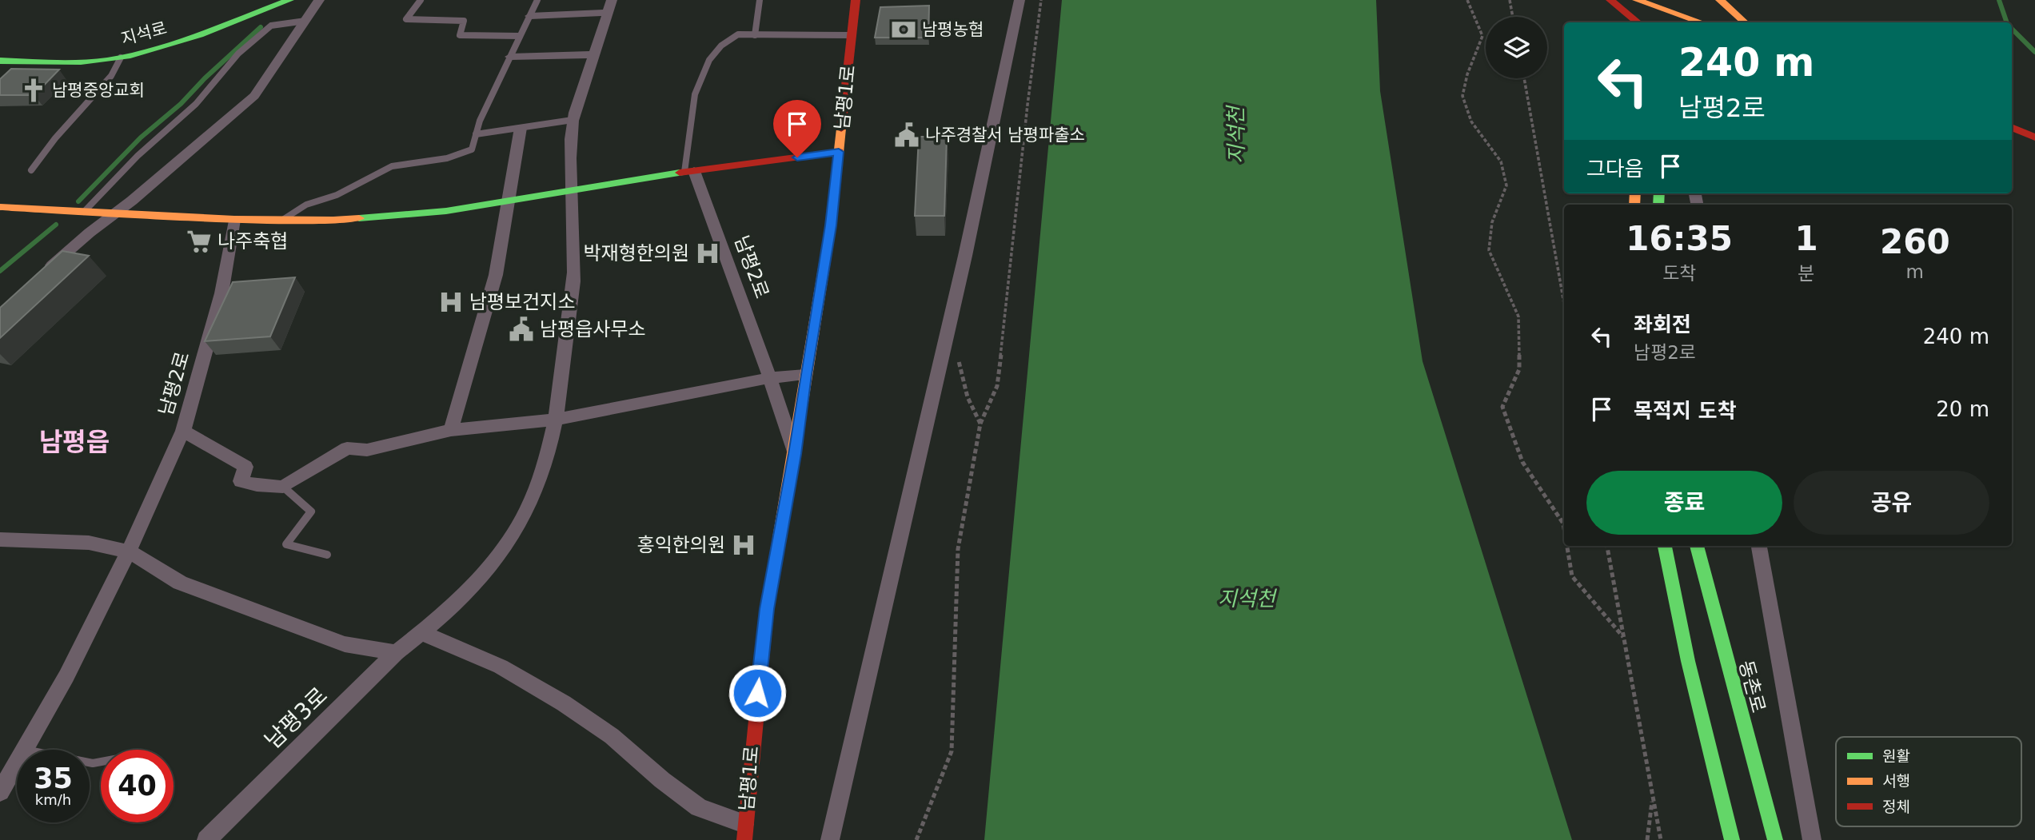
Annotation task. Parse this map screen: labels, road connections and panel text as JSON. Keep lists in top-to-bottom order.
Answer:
{
  "streets": {
    "street": [
      "지석로",
      "남평1로",
      "남평2로",
      "동촌로",
      "남평3로"
    ]
  },
  "crossings": [
    ["남평1로", "남평2로"],
    ["남평1로", "남평3로"]
  ],
  "districts": ["남평읍"],
  "water": ["지석천"],
  "places": {
    "bank": ["남평농협"],
    "church": ["남평중앙교회"],
    "public building": ["나주경찰서 남평파출소", "남평읍사무소"],
    "supermarket": ["나주축협"],
    "hospital": ["박재형한의원", "남평보건지소", "홍익한의원"]
  },
  "legend": ["원활", "서행", "정체"],
  "page": {
    "turn": ["240 m", "남평2로"],
    "then": "그다음",
    "eta": [
      "16:35",
      "도착",
      "1",
      "분",
      "260",
      "m"
    ],
    "list": [
      {
        "name": "좌회전",
        "note": "남평2로",
        "value": "240 m"
      },
      {
        "name": "목적지 도착",
        "value": "20 m"
      }
    ],
    "buttons": ["종료", "공유"],
    "speed": "35 km/h",
    "limit": "40"
  }
}
